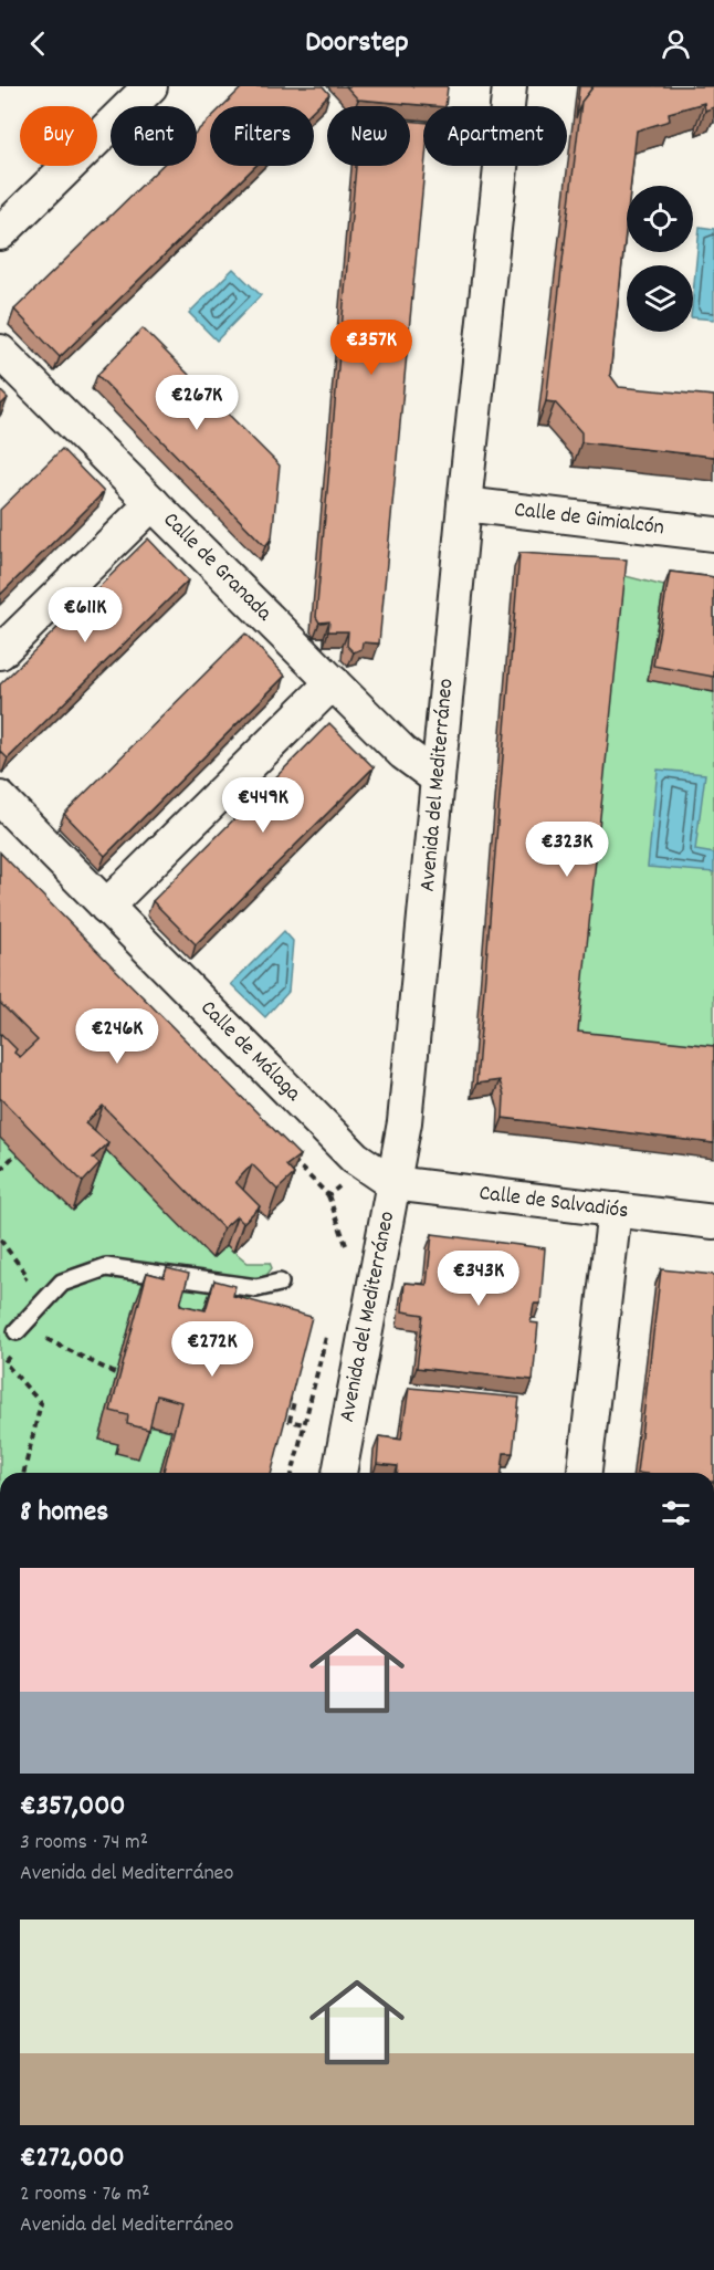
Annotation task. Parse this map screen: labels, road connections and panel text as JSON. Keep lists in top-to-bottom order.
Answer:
{
  "streets": {
    "street": [
      "Calle de Gimialcón",
      "Calle de Granada",
      "Avenida del Mediterráneo",
      "Calle de Málaga",
      "Calle de Salvadiós"
    ]
  },
  "crossings": [
    ["Calle de Gimialcón", "Avenida del Mediterráneo"],
    ["Calle de Granada", "Avenida del Mediterráneo"],
    ["Avenida del Mediterráneo", "Calle de Málaga"],
    ["Avenida del Mediterráneo", "Calle de Salvadiós"],
    ["Calle de Málaga", "Calle de Salvadiós"]
  ],
  "page": {
    "header": "Doorstep",
    "chip": [
      "Buy",
      "Rent",
      "Filters",
      "New",
      "Apartment"
    ],
    "price": [
      "€357K",
      "€267K",
      "€611K",
      "€449K",
      "€323K",
      "€246K",
      "€343K",
      "€272K"
    ],
    "heading": "8 homes",
    "list": [
      {
        "name": "€357,000",
        "note": "3 rooms · 74 m² · Avenida del Mediterráneo"
      },
      {
        "name": "€272,000",
        "note": "2 rooms · 76 m² · Avenida del Mediterráneo"
      }
    ]
  }
}
